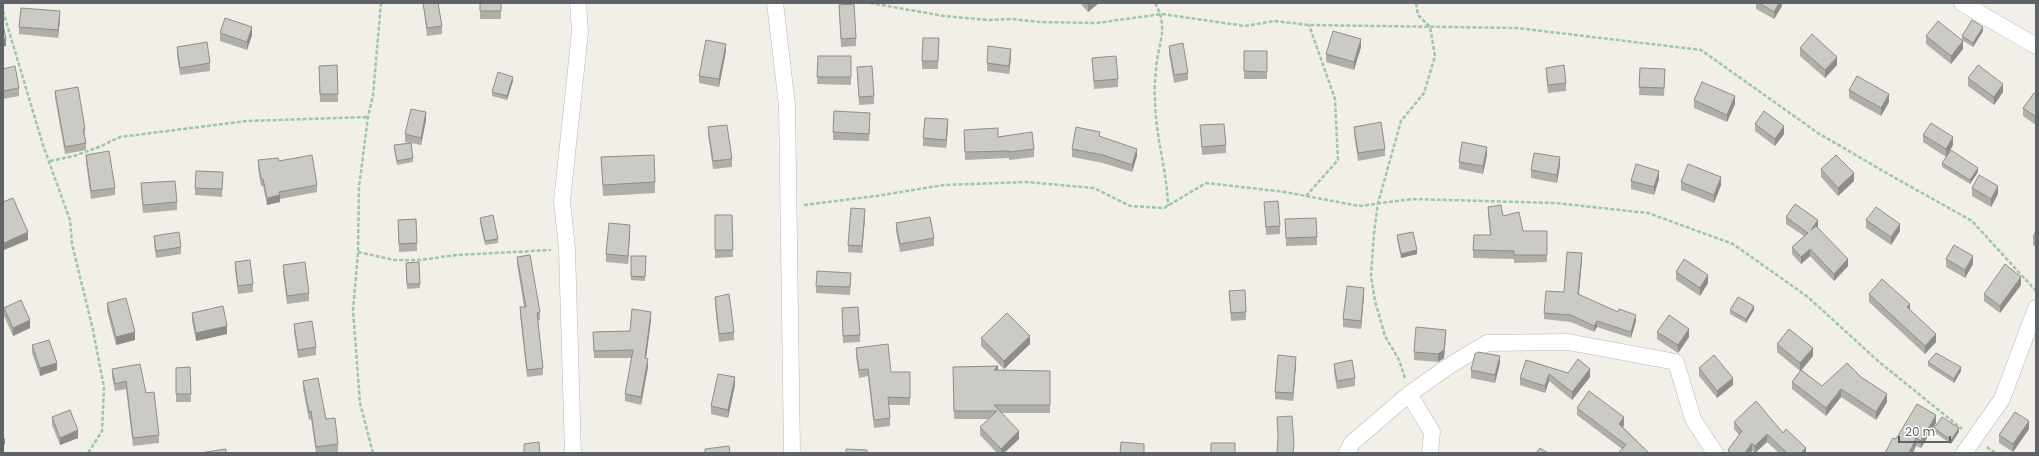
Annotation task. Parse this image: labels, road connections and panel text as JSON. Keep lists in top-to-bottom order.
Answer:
{
  "scale_bar": "20 m"
}
